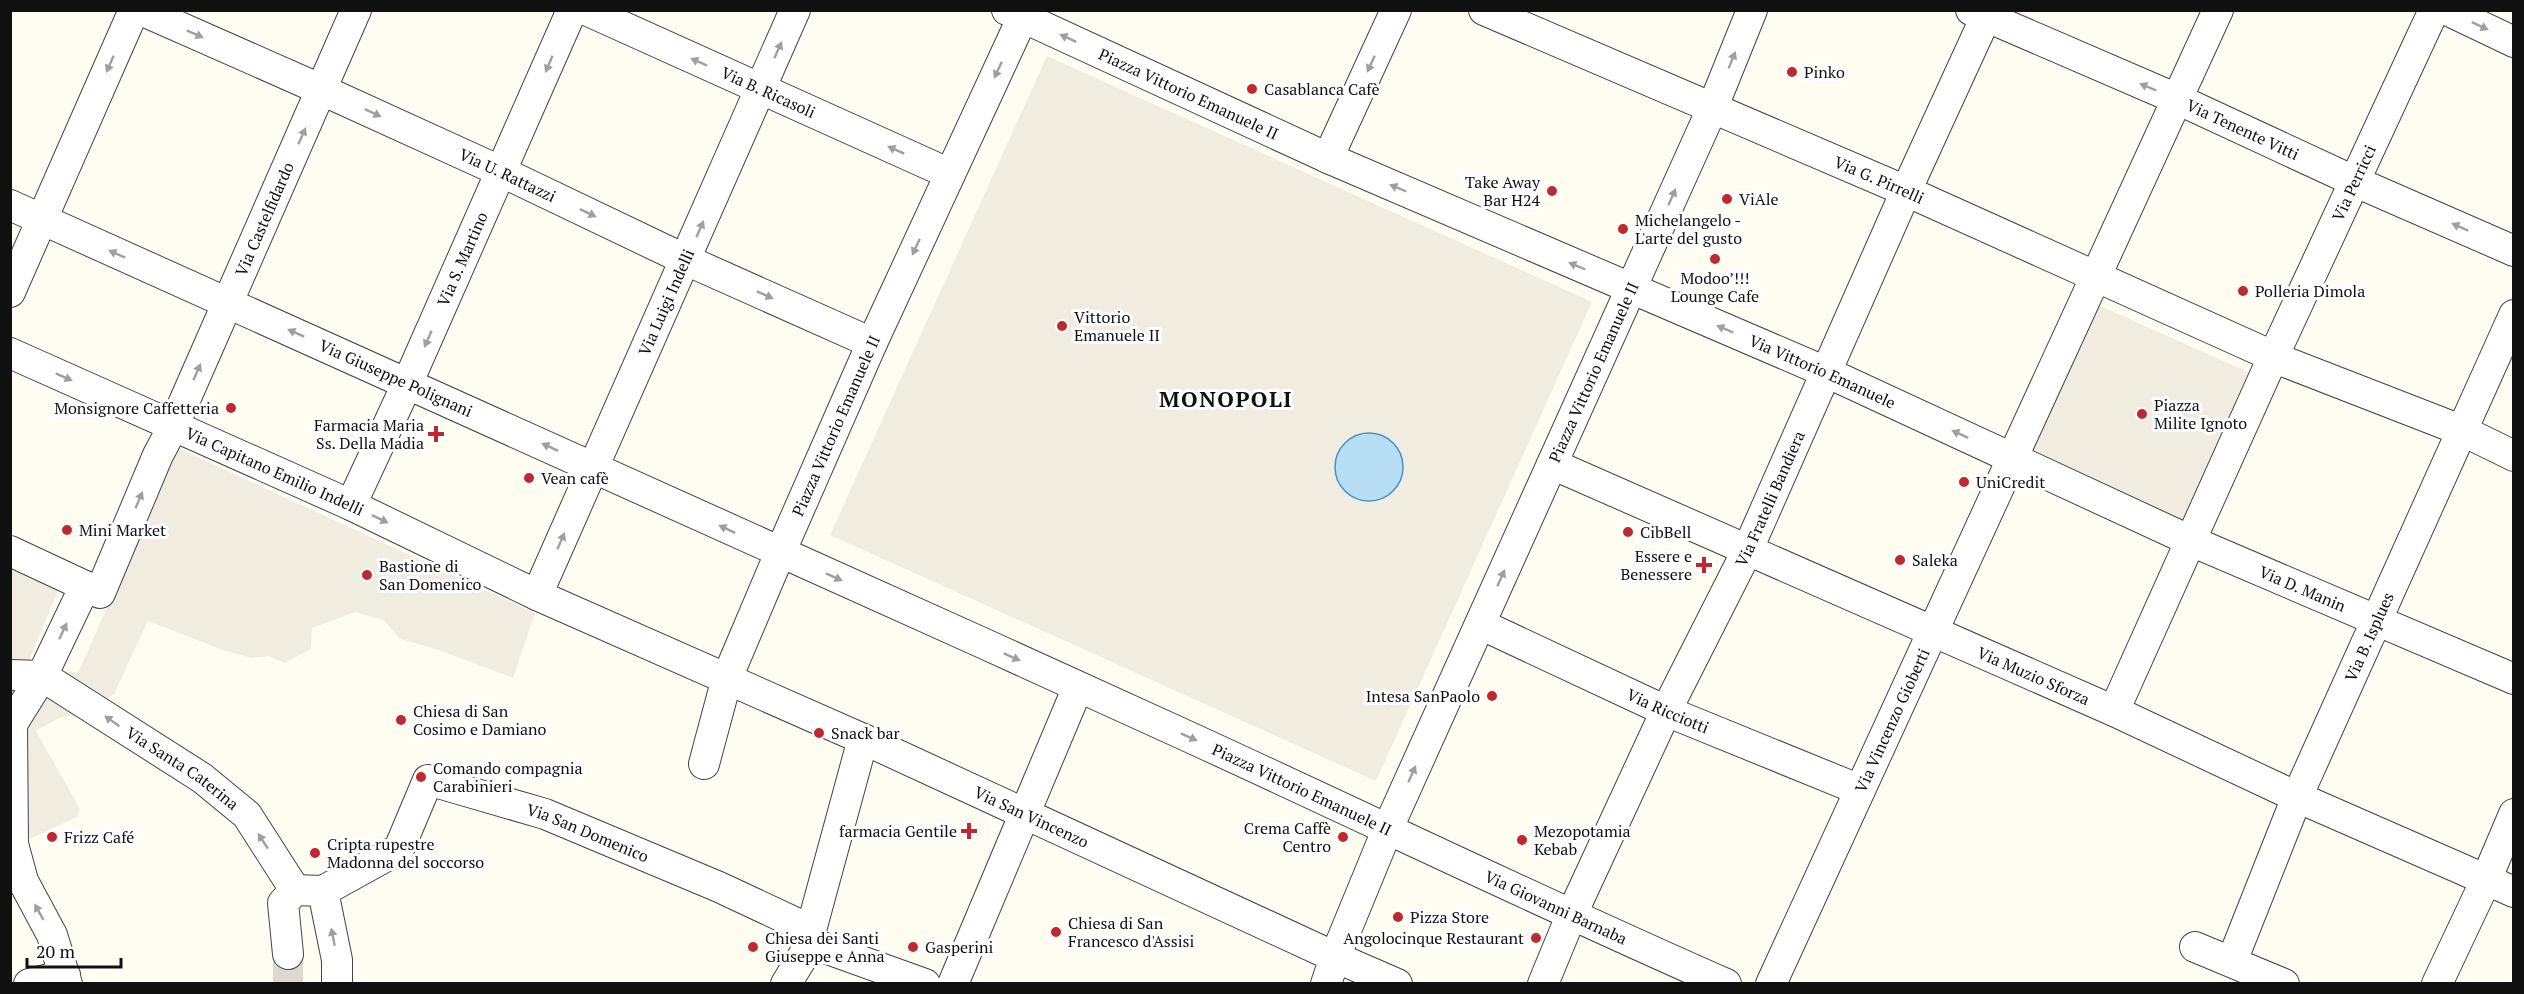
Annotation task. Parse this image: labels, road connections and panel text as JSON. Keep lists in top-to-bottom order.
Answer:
{
  "streets": {
    "street": [
      "Via B. Ricasoli",
      "Piazza Vittorio Emanuele II",
      "Via Tenente Vitti",
      "Via U. Rattazzi",
      "Via G. Pirrelli",
      "Via Perricci",
      "Via Castelfidardo",
      "Via S. Martino",
      "Via Luigi Indelli",
      "Via Vittorio Emanuele",
      "Via Giuseppe Polignani",
      "Via Capitano Emilio Indelli",
      "Via Fratelli Bandiera",
      "Via D. Manin",
      "Via B. Isplues",
      "Via Muzio Sforza",
      "Via Ricciotti",
      "Via Vincenzo Gioberti",
      "Via Santa Caterina",
      "Via San Vincenzo",
      "Via San Domenico",
      "Via Giovanni Barnaba"
    ]
  },
  "crossings": [
    ["Via B. Ricasoli", "Piazza Vittorio Emanuele II"],
    ["Via B. Ricasoli", "Via Luigi Indelli"],
    ["Piazza Vittorio Emanuele II", "Via U. Rattazzi"],
    ["Piazza Vittorio Emanuele II", "Via Vittorio Emanuele"],
    ["Piazza Vittorio Emanuele II", "Via Giuseppe Polignani"],
    ["Piazza Vittorio Emanuele II", "Via Muzio Sforza"],
    ["Piazza Vittorio Emanuele II", "Via Ricciotti"],
    ["Piazza Vittorio Emanuele II", "Via Giovanni Barnaba"],
    ["Via Tenente Vitti", "Via Perricci"],
    ["Via Tenente Vitti", "Via Fratelli Bandiera"],
    ["Via U. Rattazzi", "Via Castelfidardo"],
    ["Via U. Rattazzi", "Via S. Martino"],
    ["Via U. Rattazzi", "Via Luigi Indelli"],
    ["Via G. Pirrelli", "Via Perricci"],
    ["Via G. Pirrelli", "Via Fratelli Bandiera"],
    ["Via G. Pirrelli", "Via B. Isplues"],
    ["Via Castelfidardo", "Via Giuseppe Polignani"],
    ["Via Castelfidardo", "Via Capitano Emilio Indelli"],
    ["Via Castelfidardo", "Via Santa Caterina"],
    ["Via S. Martino", "Via Giuseppe Polignani"],
    ["Via S. Martino", "Via Capitano Emilio Indelli"],
    ["Via Luigi Indelli", "Via Giuseppe Polignani"],
    ["Via Luigi Indelli", "Via Capitano Emilio Indelli"],
    ["Via Luigi Indelli", "Via San Vincenzo"],
    ["Via Vittorio Emanuele", "Via Fratelli Bandiera"],
    ["Via Vittorio Emanuele", "Via Vincenzo Gioberti"],
    ["Via Capitano Emilio Indelli", "Via San Vincenzo"],
    ["Via Fratelli Bandiera", "Via Muzio Sforza"],
    ["Via Fratelli Bandiera", "Via Ricciotti"],
    ["Via Fratelli Bandiera", "Via Giovanni Barnaba"],
    ["Via D. Manin", "Via B. Isplues"],
    ["Via B. Isplues", "Via Muzio Sforza"],
    ["Via Muzio Sforza", "Via Vincenzo Gioberti"],
    ["Via Ricciotti", "Via Vincenzo Gioberti"],
    ["Via Santa Caterina", "Via San Domenico"]
  ],
  "one_way": [
    "Via B. Ricasoli",
    "Via Tenente Vitti",
    "Via U. Rattazzi",
    "Via S. Martino",
    "Via Vittorio Emanuele",
    "Via Giuseppe Polignani",
    "Via Capitano Emilio Indelli",
    "Via Santa Caterina"
  ],
  "districts": ["MONOPOLI"],
  "places": {
    "other": [
      "Pinko",
      "Casablanca Cafè",
      "Take Away Bar H24",
      "ViAle",
      "Michelangelo - L'arte del gusto",
      "Modoo’!!! Lounge Cafe",
      "Polleria Dimola",
      "Vittorio Emanuele II",
      "Monsignore Caffetteria",
      "Piazza Milite Ignoto",
      "Vean cafè",
      "UniCredit",
      "Mini Market",
      "CibBell",
      "Saleka",
      "Bastione di San Domenico",
      "Intesa SanPaolo",
      "Chiesa di San Cosimo e Damiano",
      "Snack bar",
      "Comando compagnia Carabinieri",
      "Frizz Café",
      "Crema Caffè Centro",
      "Mezopotamia Kebab",
      "Cripta rupestre Madonna del soccorso",
      "Pizza Store",
      "Chiesa di San Francesco d'Assisi",
      "Angolocinque Restaurant",
      "Chiesa dei Santi Giuseppe e Anna",
      "Gasperini"
    ],
    "health": ["Farmacia Maria Ss. Della Madia", "Essere e Benessere", "farmacia Gentile"]
  },
  "scale_bar": "20 m"
}
